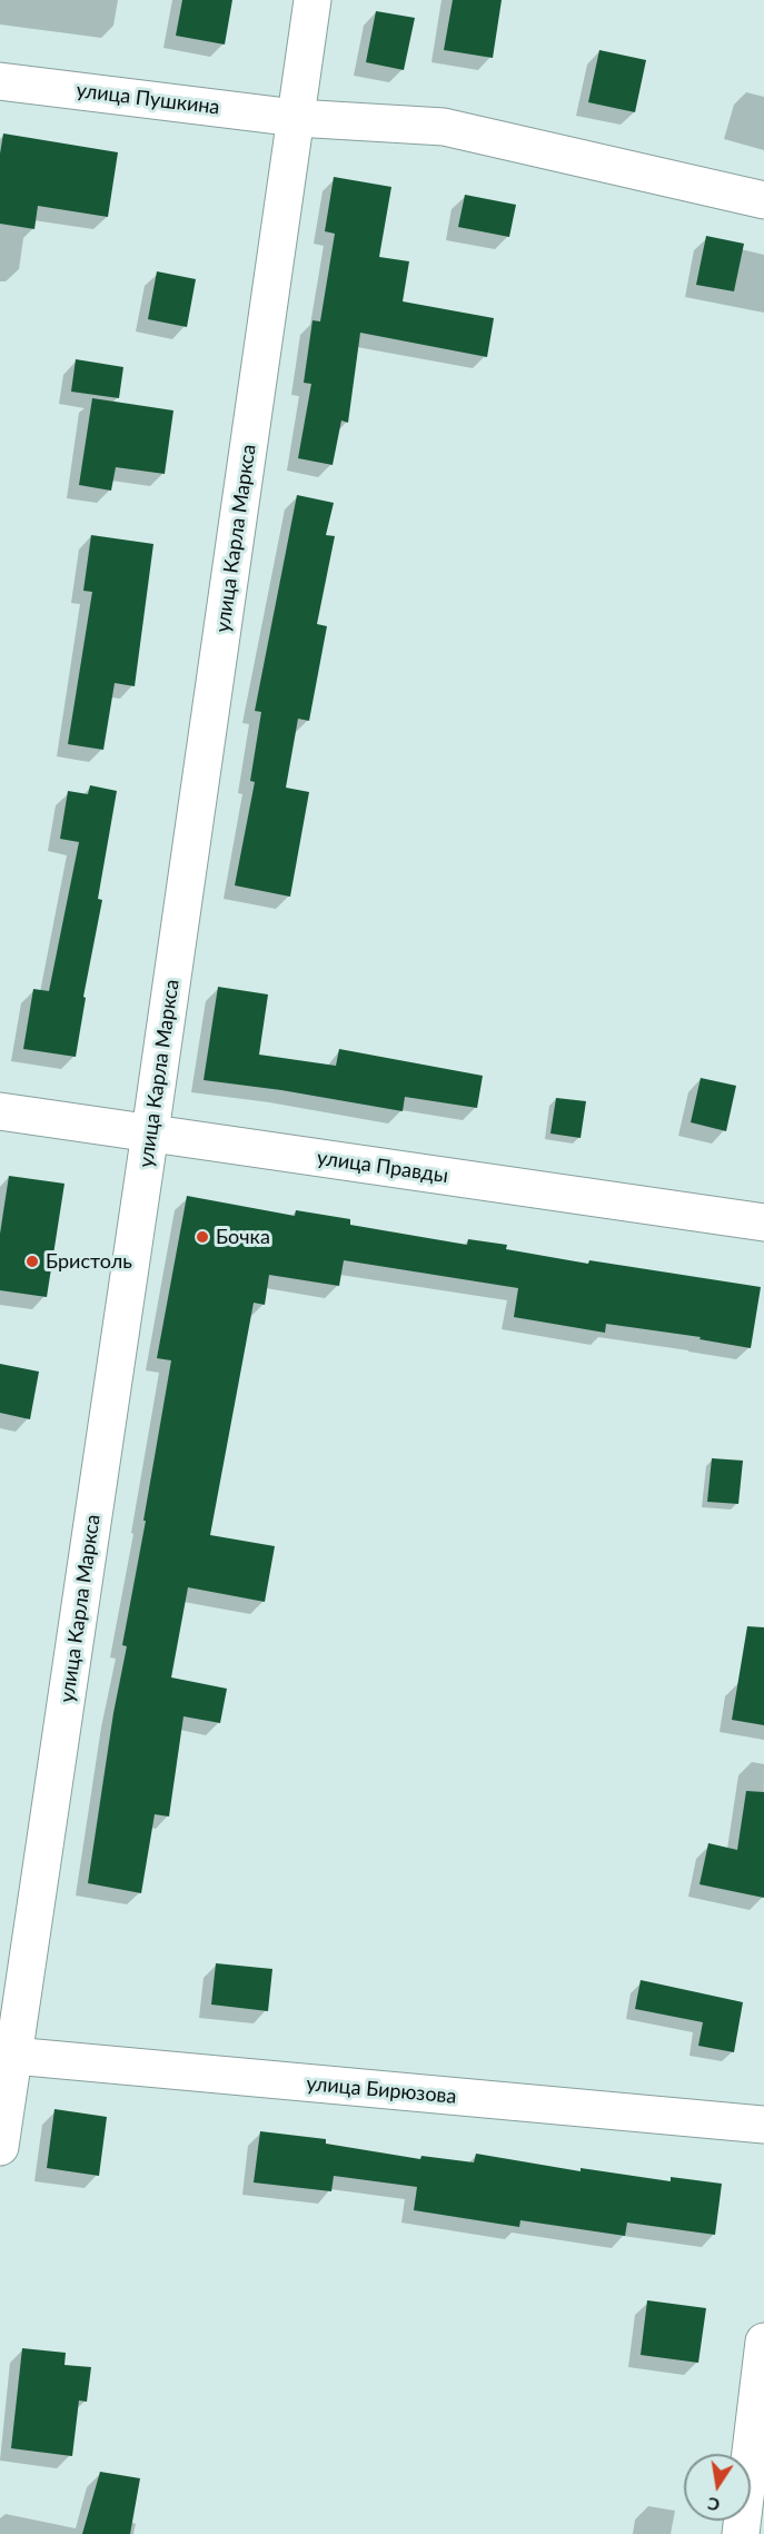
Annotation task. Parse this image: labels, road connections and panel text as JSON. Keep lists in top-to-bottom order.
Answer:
{
  "streets": {
    "main road": [
      "улица Пушкина",
      "улица Карла Маркса",
      "улица Правды",
      "улица Бирюзова"
    ]
  },
  "crossings": [
    ["улица Пушкина", "улица Карла Маркса"],
    ["улица Карла Маркса", "улица Правды"],
    ["улица Карла Маркса", "улица Бирюзова"]
  ],
  "places": ["Бочка", "Бристоль"],
  "north": "bottom"
}
